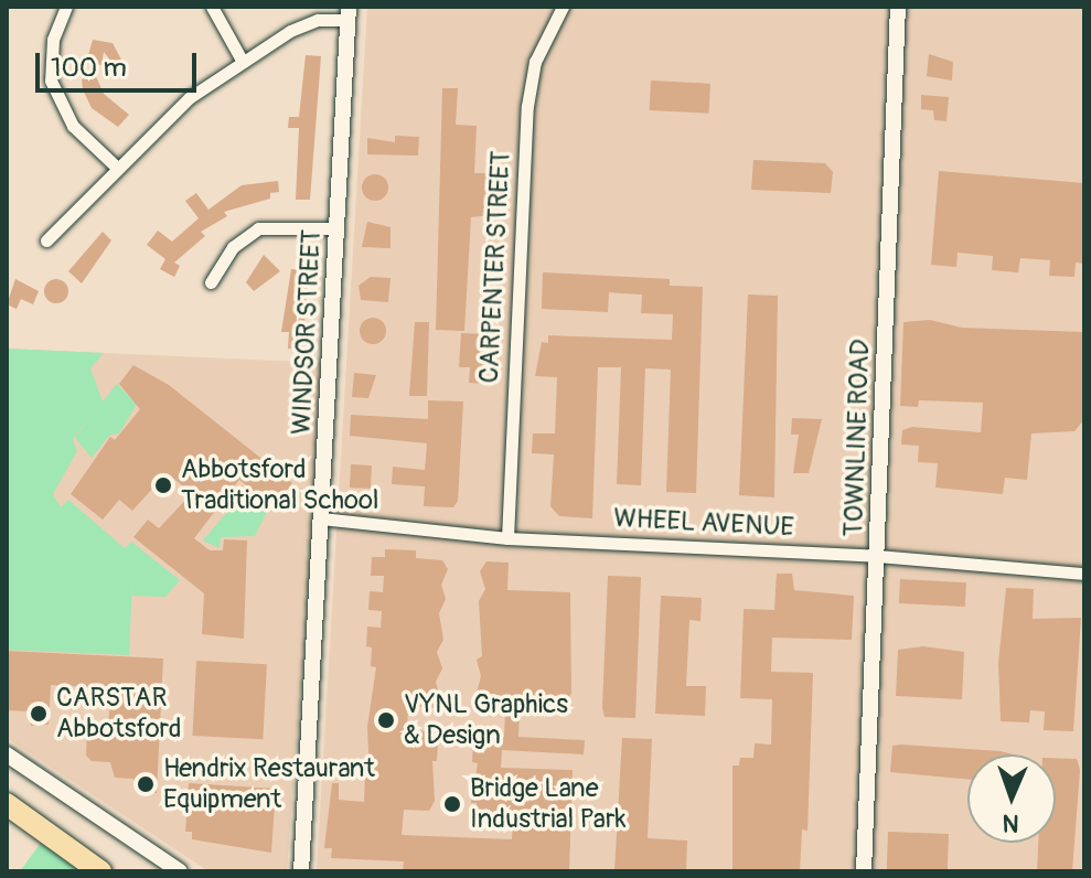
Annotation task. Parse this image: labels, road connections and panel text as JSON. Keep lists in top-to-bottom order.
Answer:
{
  "streets": {
    "street": [
      "CARPENTER STREET",
      "WINDSOR STREET",
      "TOWNLINE ROAD",
      "WHEEL AVENUE"
    ]
  },
  "crossings": [
    ["CARPENTER STREET", "WHEEL AVENUE"],
    ["WINDSOR STREET", "WHEEL AVENUE"],
    ["TOWNLINE ROAD", "WHEEL AVENUE"]
  ],
  "places": [
    "Abbotsford Traditional School",
    "CARSTAR Abbotsford",
    "VYNL Graphics & Design",
    "Hendrix Restaurant Equipment",
    "Bridge Lane Industrial Park"
  ],
  "scale_bar": "100 m",
  "north": "bottom"
}
